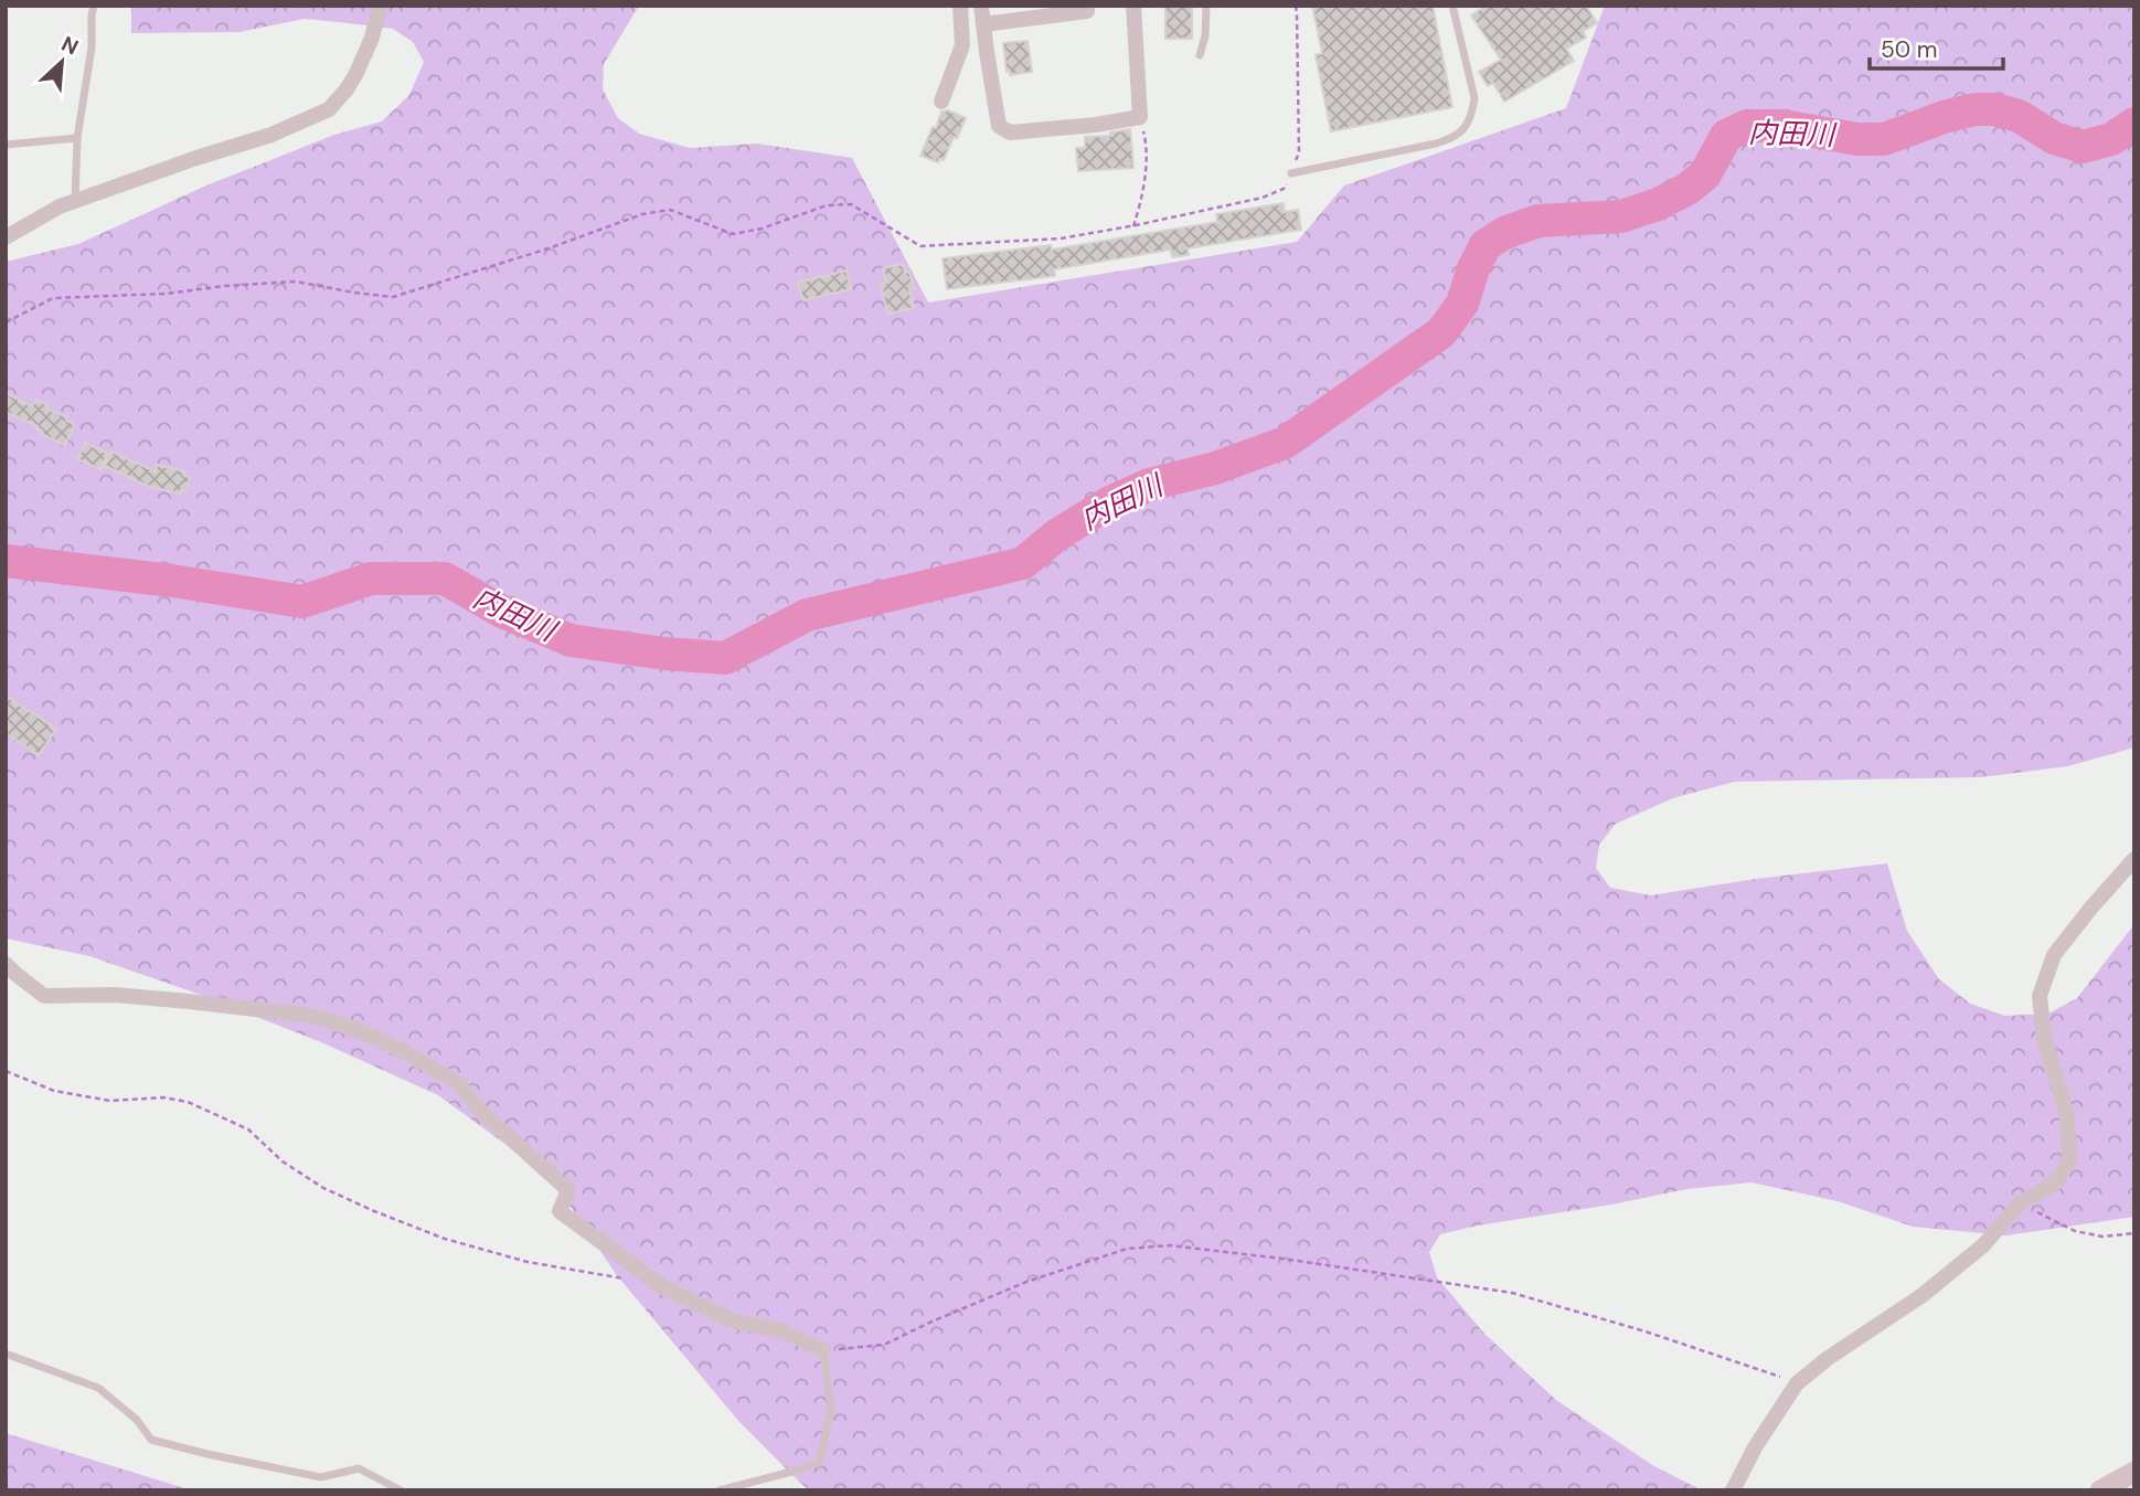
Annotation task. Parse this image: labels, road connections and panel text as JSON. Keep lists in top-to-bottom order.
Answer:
{
  "water": ["内田川"],
  "scale_bar": "50 m",
  "north": "top right"
}
